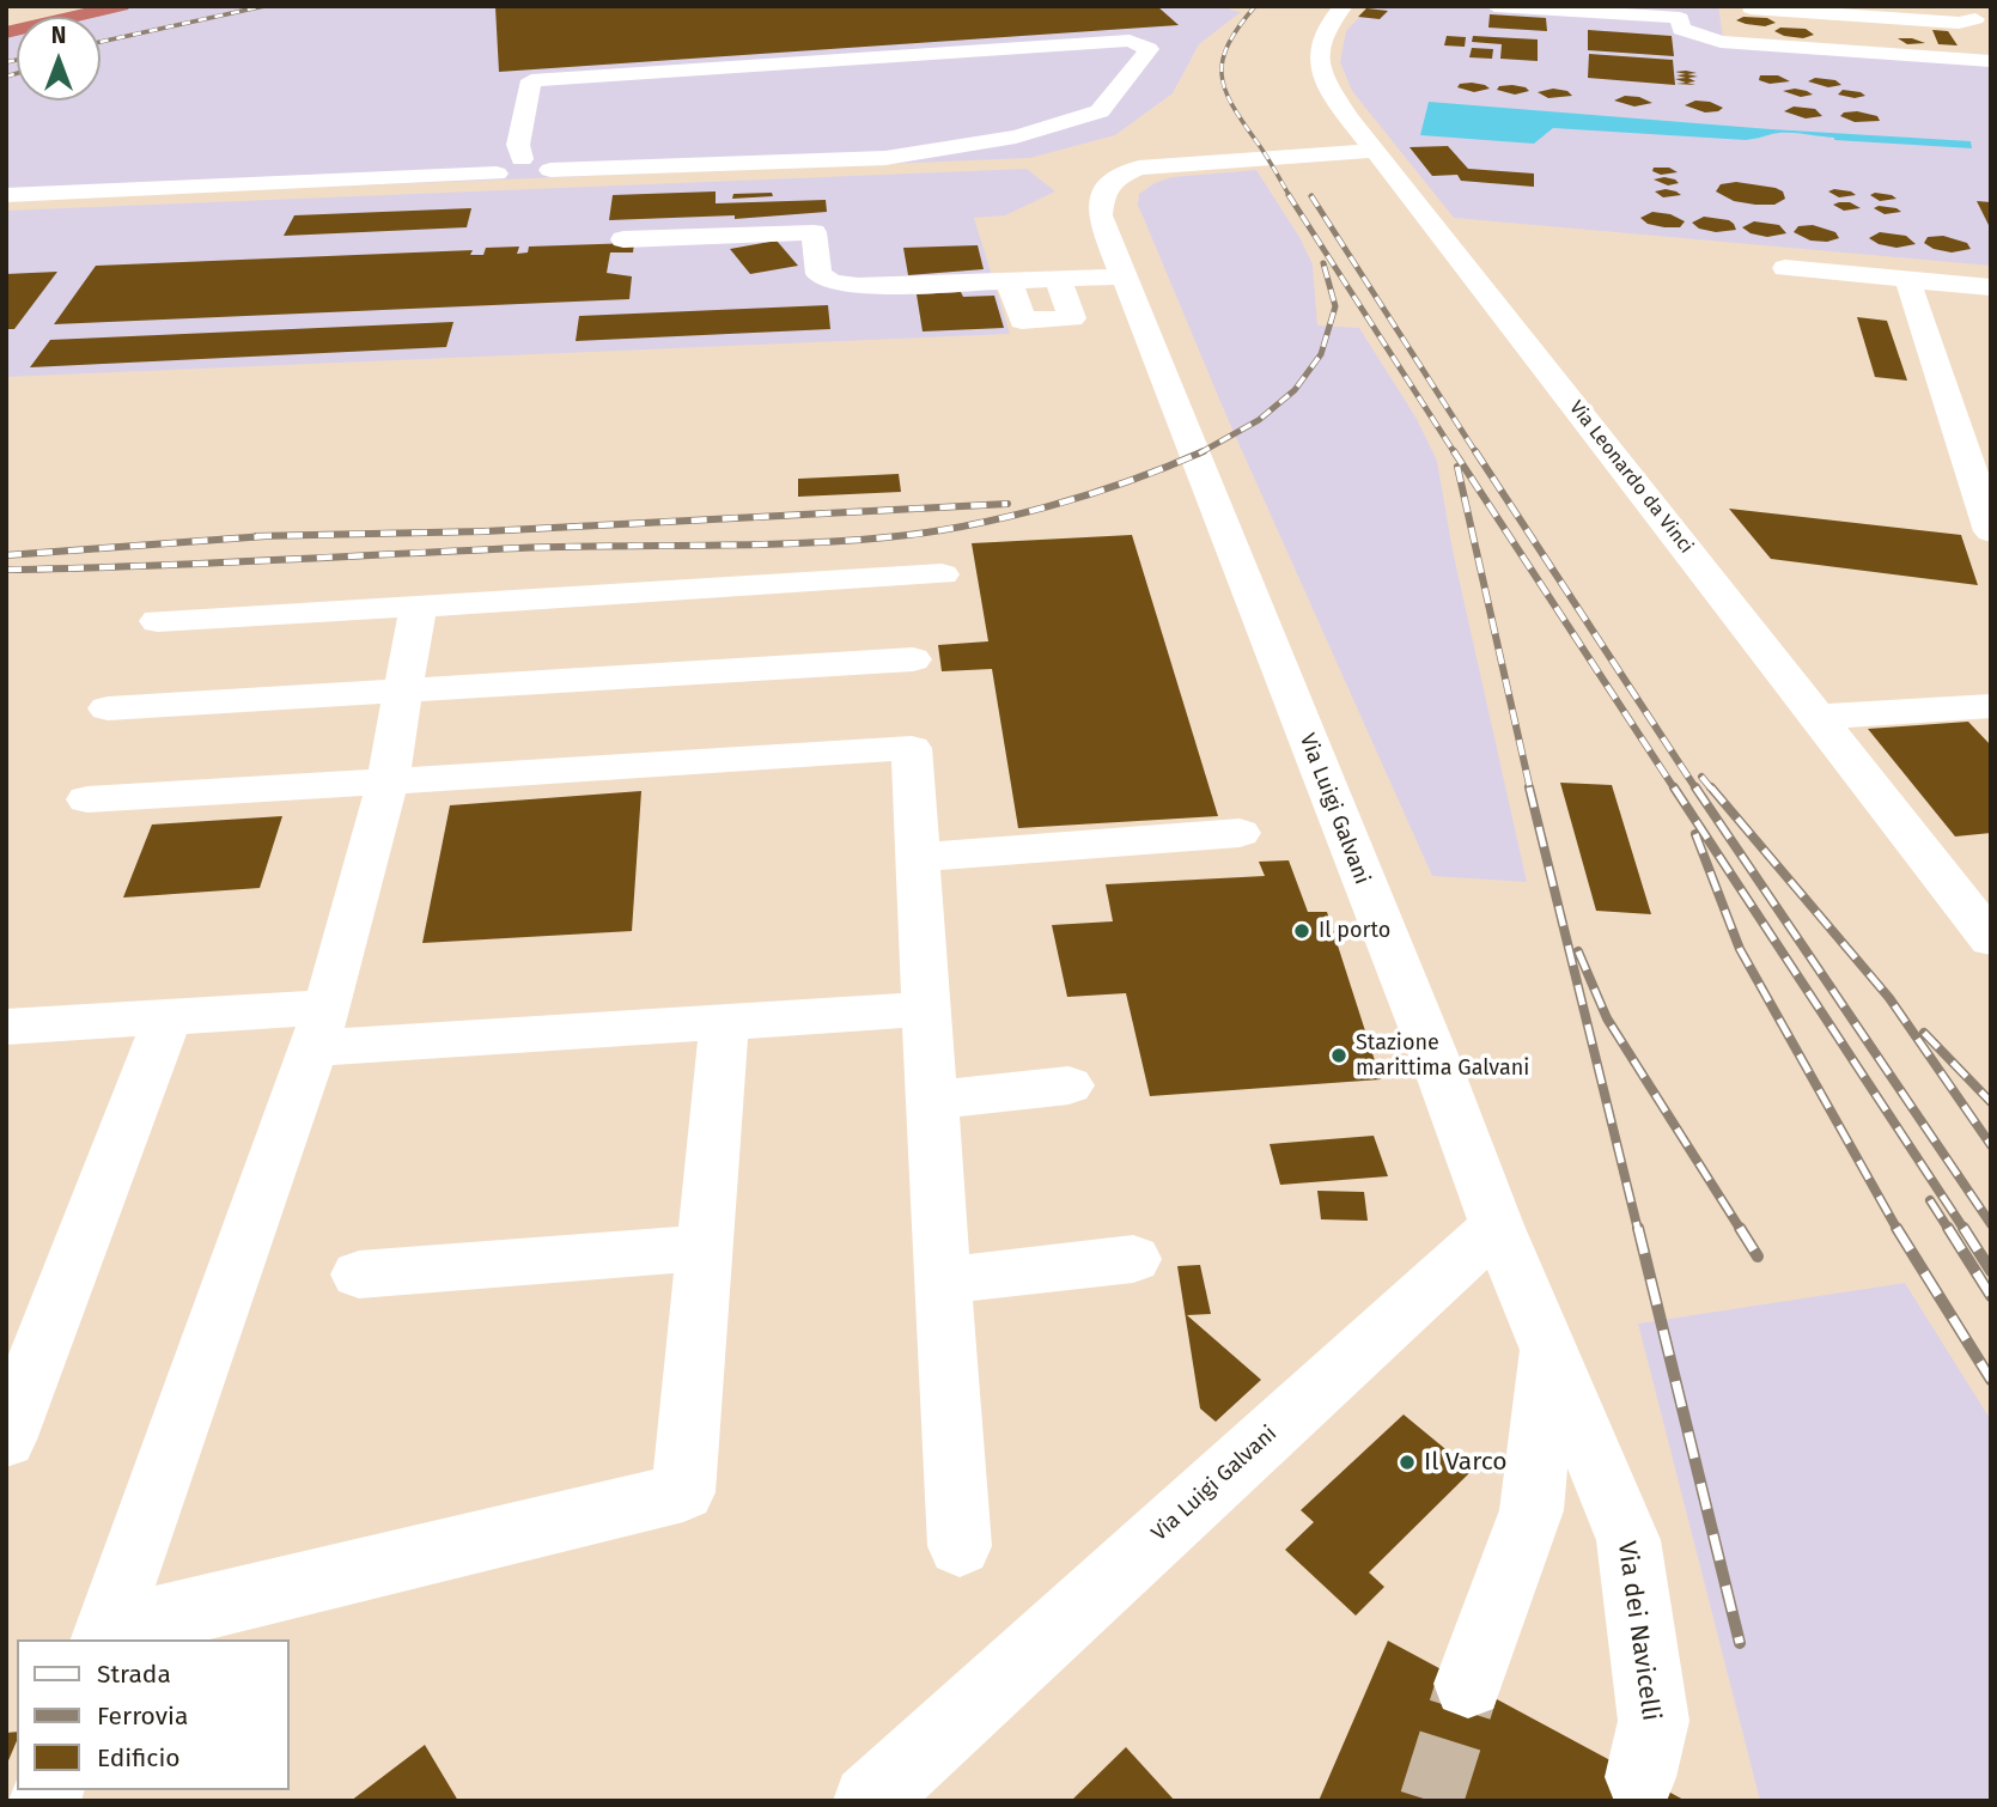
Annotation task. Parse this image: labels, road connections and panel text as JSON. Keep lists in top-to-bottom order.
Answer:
{
  "streets": {
    "street": ["Via Leonardo da Vinci", "Via Luigi Galvani", "Via dei Navicelli"]
  },
  "crossings": [
    ["Via Luigi Galvani", "Via dei Navicelli"]
  ],
  "places": ["Il porto", "Stazione marittima Galvani", "Il Varco"],
  "legend": ["Strada", "Ferrovia", "Edificio"],
  "north": "top"
}
